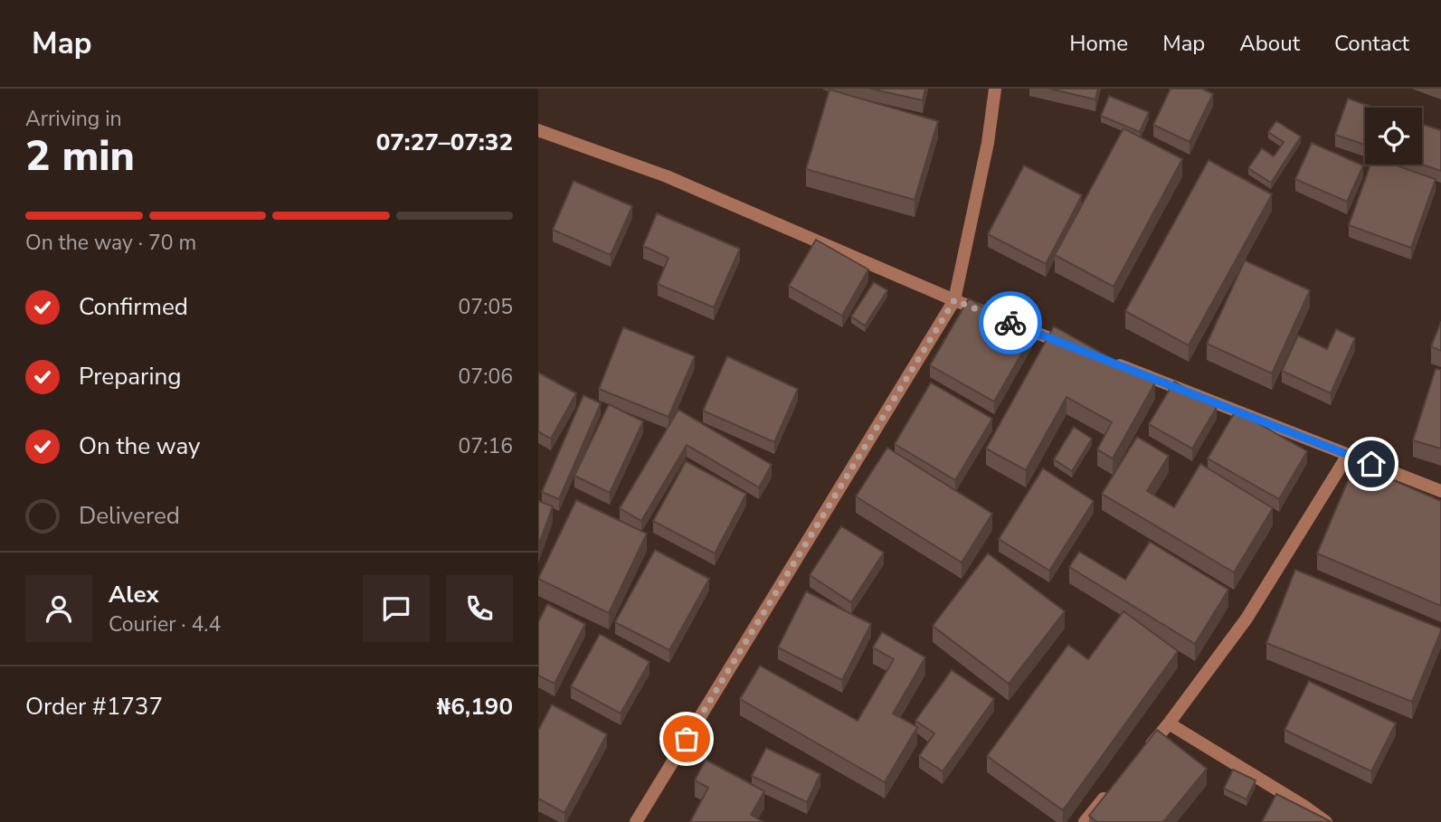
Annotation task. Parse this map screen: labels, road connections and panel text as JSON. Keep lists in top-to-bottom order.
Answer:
{
  "page": {
    "header": "Map",
    "nav": [
      "Home",
      "Map",
      "About",
      "Contact"
    ],
    "heading": ["2 min", "Arriving in", "07:27–07:32"],
    "panel": [
      "Alex",
      "Courier · 4.4",
      "Order #1737",
      "₦6,190"
    ],
    "bar": "On the way · 70 m",
    "list": [
      ["Confirmed", "07:05"],
      ["Preparing", "07:06"],
      ["On the way", "07:16"],
      "Delivered"
    ]
  }
}
